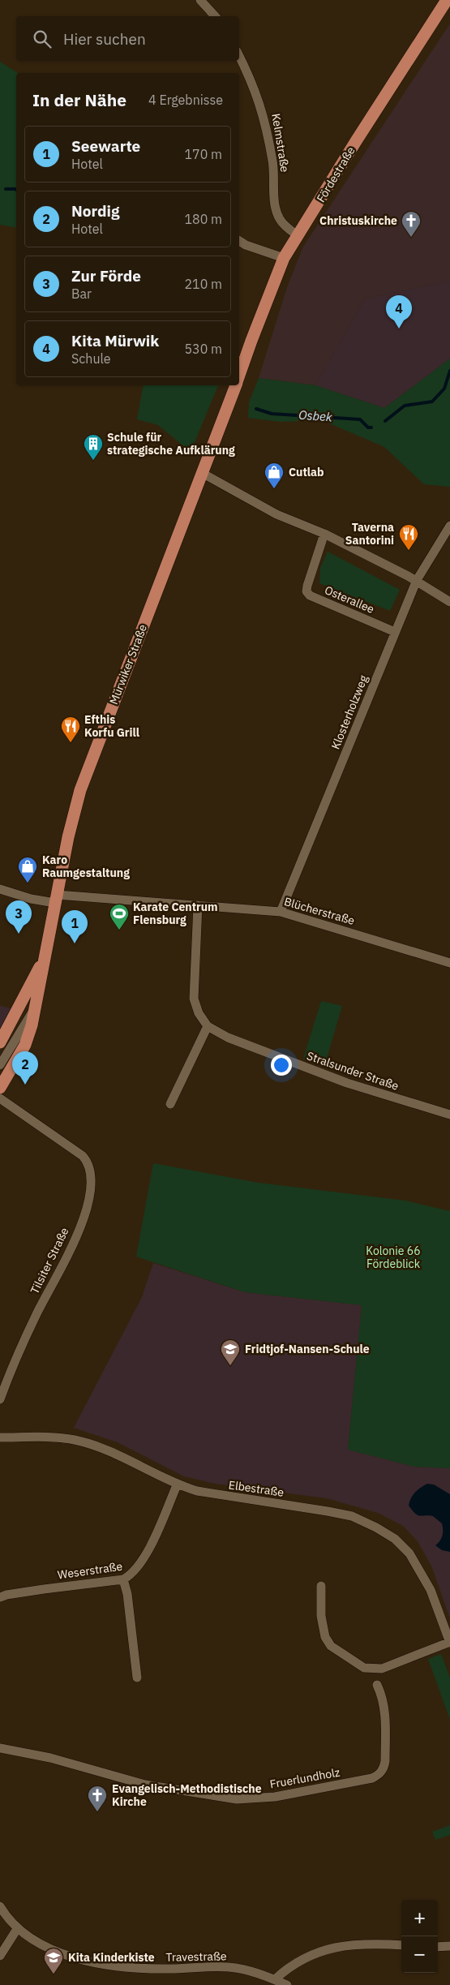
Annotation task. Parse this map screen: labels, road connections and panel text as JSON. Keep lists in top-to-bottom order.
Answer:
{
  "streets": {
    "main road": ["Fördestraße", "Mürwiker Straße"],
    "street": [
      "Kelmstraße",
      "Osterallee",
      "Klosterholzweg",
      "Blücherstraße",
      "Stralsunder Straße",
      "Tilsiter Straße",
      "Elbestraße",
      "Weserstraße",
      "Fruerlundholz",
      "Travestraße"
    ]
  },
  "crossings": [
    ["Kelmstraße", "Fördestraße"],
    ["Fördestraße", "Mürwiker Straße"],
    ["Osterallee", "Klosterholzweg"],
    ["Mürwiker Straße", "Blücherstraße"],
    ["Klosterholzweg", "Blücherstraße"],
    ["Blücherstraße", "Stralsunder Straße"],
    ["Elbestraße", "Weserstraße"]
  ],
  "water": ["Osbek"],
  "parks": ["Kolonie 66 Fördeblick"],
  "places": {
    "church": ["Christuskirche", "Evangelisch-Methodistische Kirche"],
    "building": ["Schule für strategische Aufklärung"],
    "shop": ["Cutlab", "Karo Raumgestaltung"],
    "restaurant": ["Taverna Santorini", "Efthis Korfu Grill"],
    "sports": ["Karate Centrum Flensburg"],
    "school or university": ["Fridtjof-Nansen-Schule", "Kita Kinderkiste"]
  },
  "page": {
    "search": "Hier suchen",
    "heading": ["In der Nähe", "4 Ergebnisse"],
    "list": [
      {
        "mark": "1",
        "name": "Seewarte",
        "note": "Hotel",
        "value": "170 m"
      },
      {
        "mark": "2",
        "name": "Nordig",
        "note": "Hotel",
        "value": "180 m"
      },
      {
        "mark": "3",
        "name": "Zur Förde",
        "note": "Bar",
        "value": "210 m"
      },
      {
        "mark": "4",
        "name": "Kita Mürwik",
        "note": "Schule",
        "value": "530 m"
      }
    ],
    "pins": [
      "4",
      "3",
      "1",
      "2"
    ],
    "map_buttons": ["+", "−"]
  }
}
